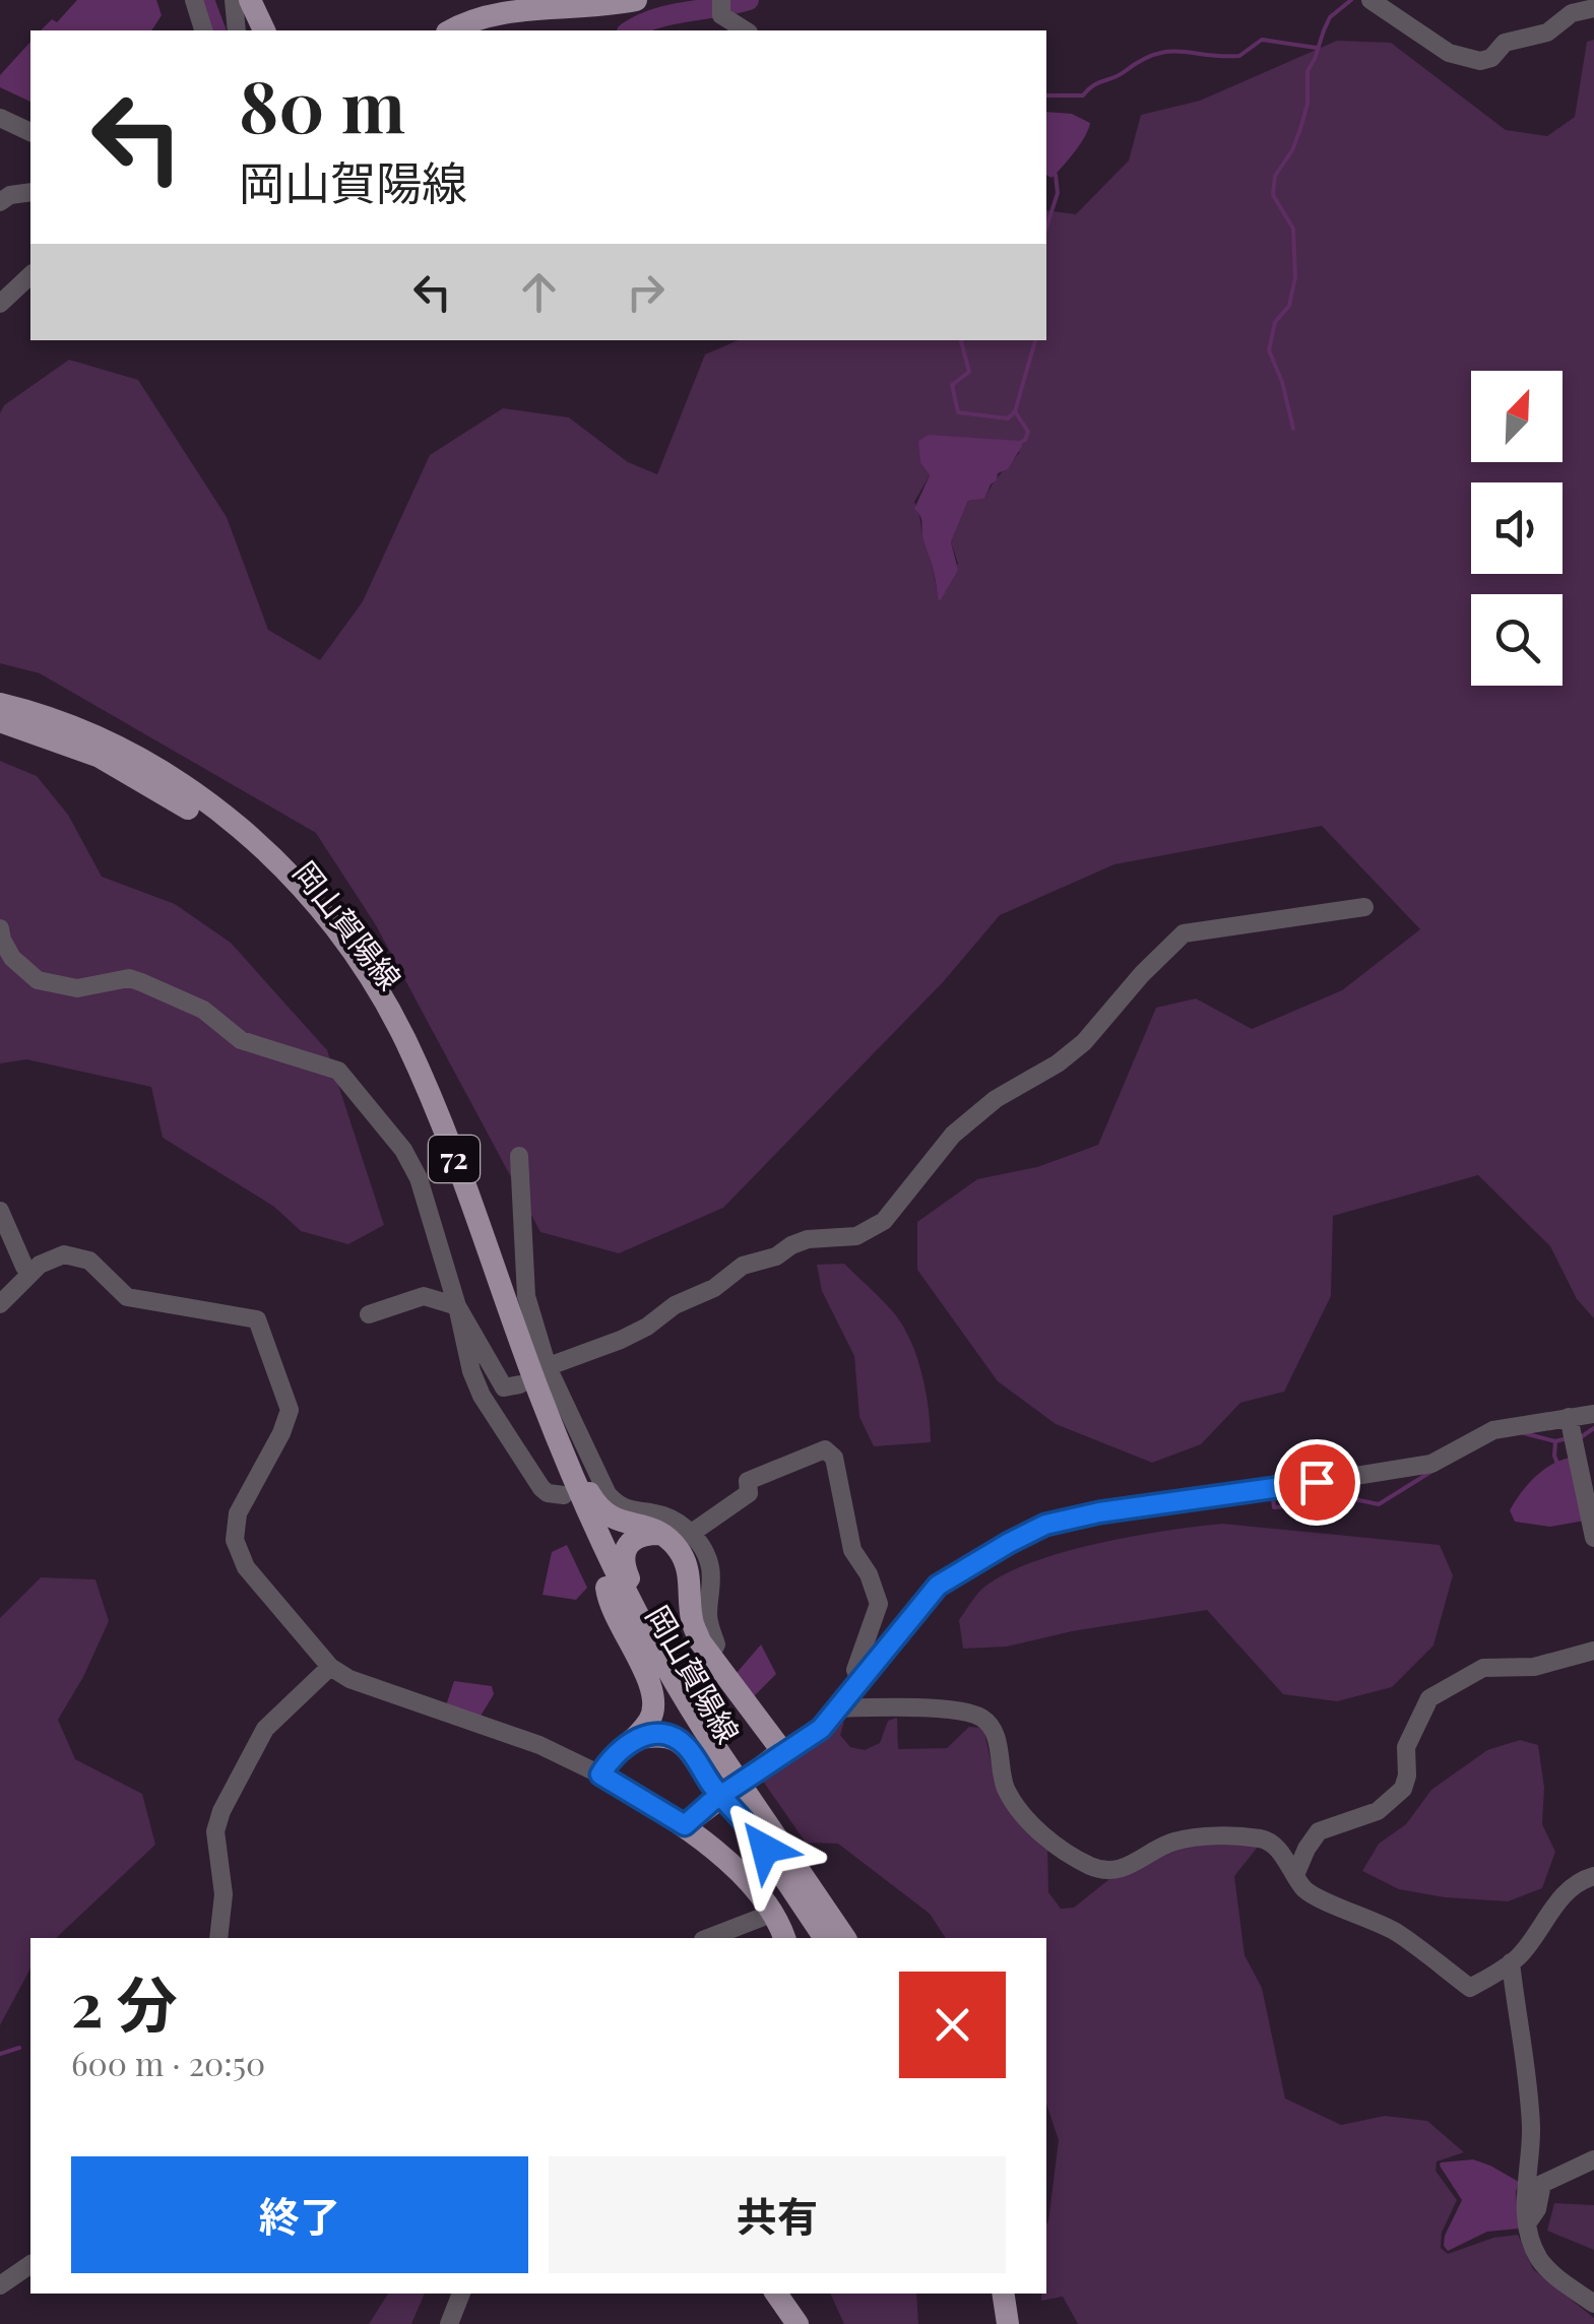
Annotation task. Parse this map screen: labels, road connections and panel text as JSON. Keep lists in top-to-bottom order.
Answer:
{
  "streets": {
    "main road": ["岡山賀陽線", "72"]
  },
  "north": "top right",
  "page": {
    "turn": ["80 m", "岡山賀陽線"],
    "heading": ["2 分", "600 m · 20:50"],
    "buttons": ["終了", "共有"]
  }
}
